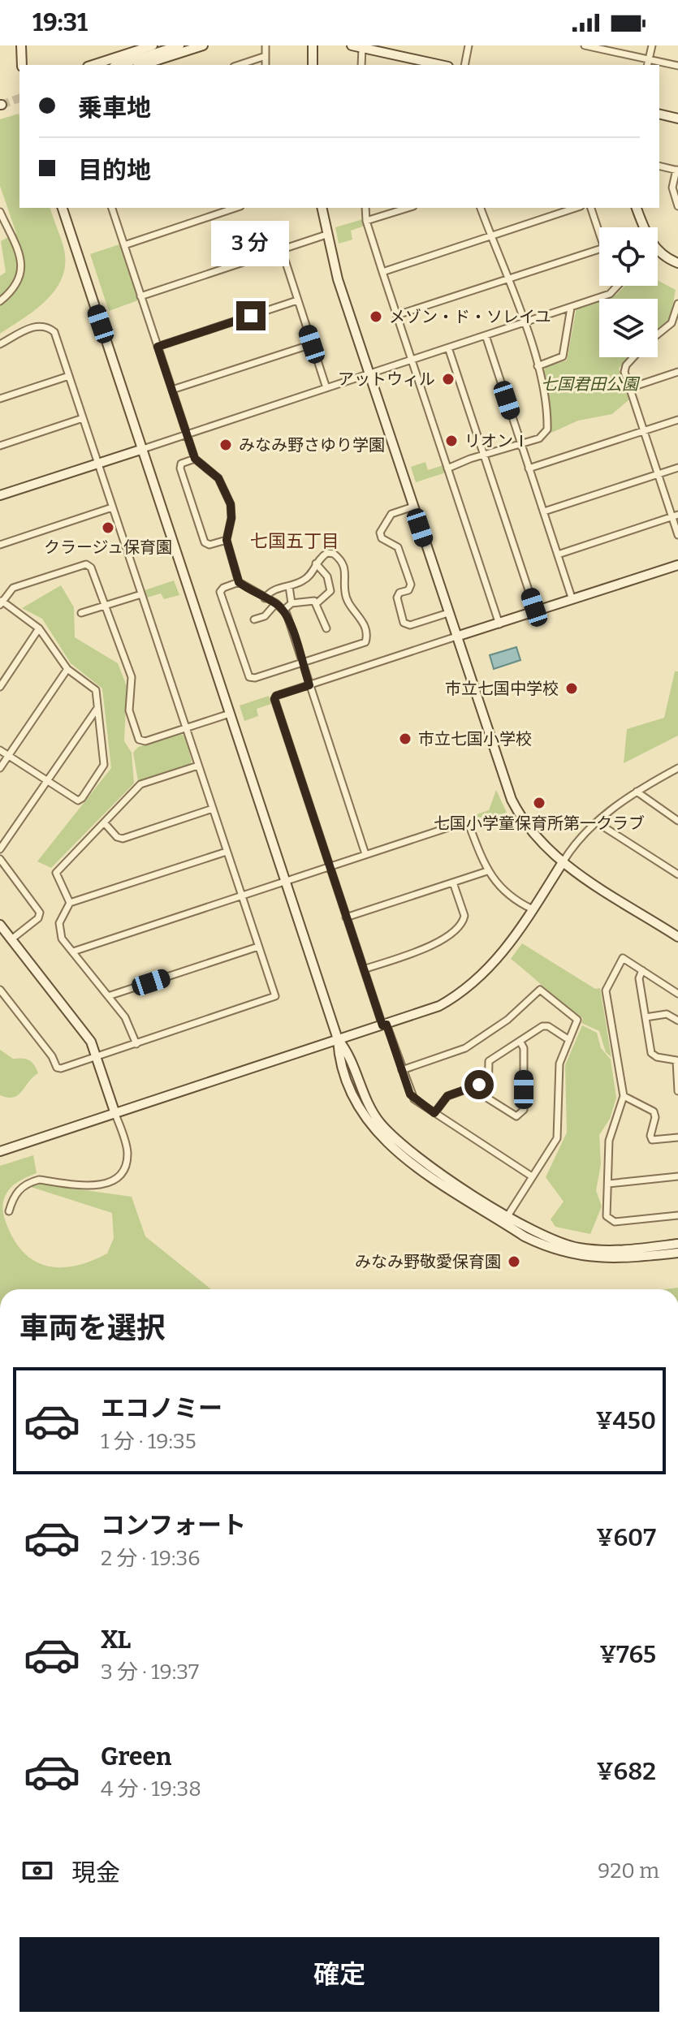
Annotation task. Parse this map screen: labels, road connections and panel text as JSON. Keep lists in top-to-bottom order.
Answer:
{
  "districts": ["七国五丁目"],
  "parks": ["七国君田公園"],
  "places": [
    "メゾン・ド・ソレイユ",
    "アットウィル",
    "リオンⅠ",
    "みなみ野さゆり学園",
    "クラージュ保育園",
    "市立七国中学校",
    "市立七国小学校",
    "七国小学童保育所第一クラブ",
    "みなみ野敬愛保育園"
  ],
  "page": {
    "status": "19:31",
    "banner": ["乗車地", "目的地"],
    "bubble": "3 分",
    "heading": "車両を選択",
    "list": [
      {
        "name": "エコノミー",
        "note": "1 分 · 19:35",
        "value": "¥450"
      },
      {
        "name": "コンフォート",
        "note": "2 分 · 19:36",
        "value": "¥607"
      },
      {
        "name": "XL",
        "note": "3 分 · 19:37",
        "value": "¥765"
      },
      {
        "name": "Green",
        "note": "4 分 · 19:38",
        "value": "¥682"
      }
    ],
    "pay": ["現金", "920 m"],
    "buttons": "確定"
  }
}
